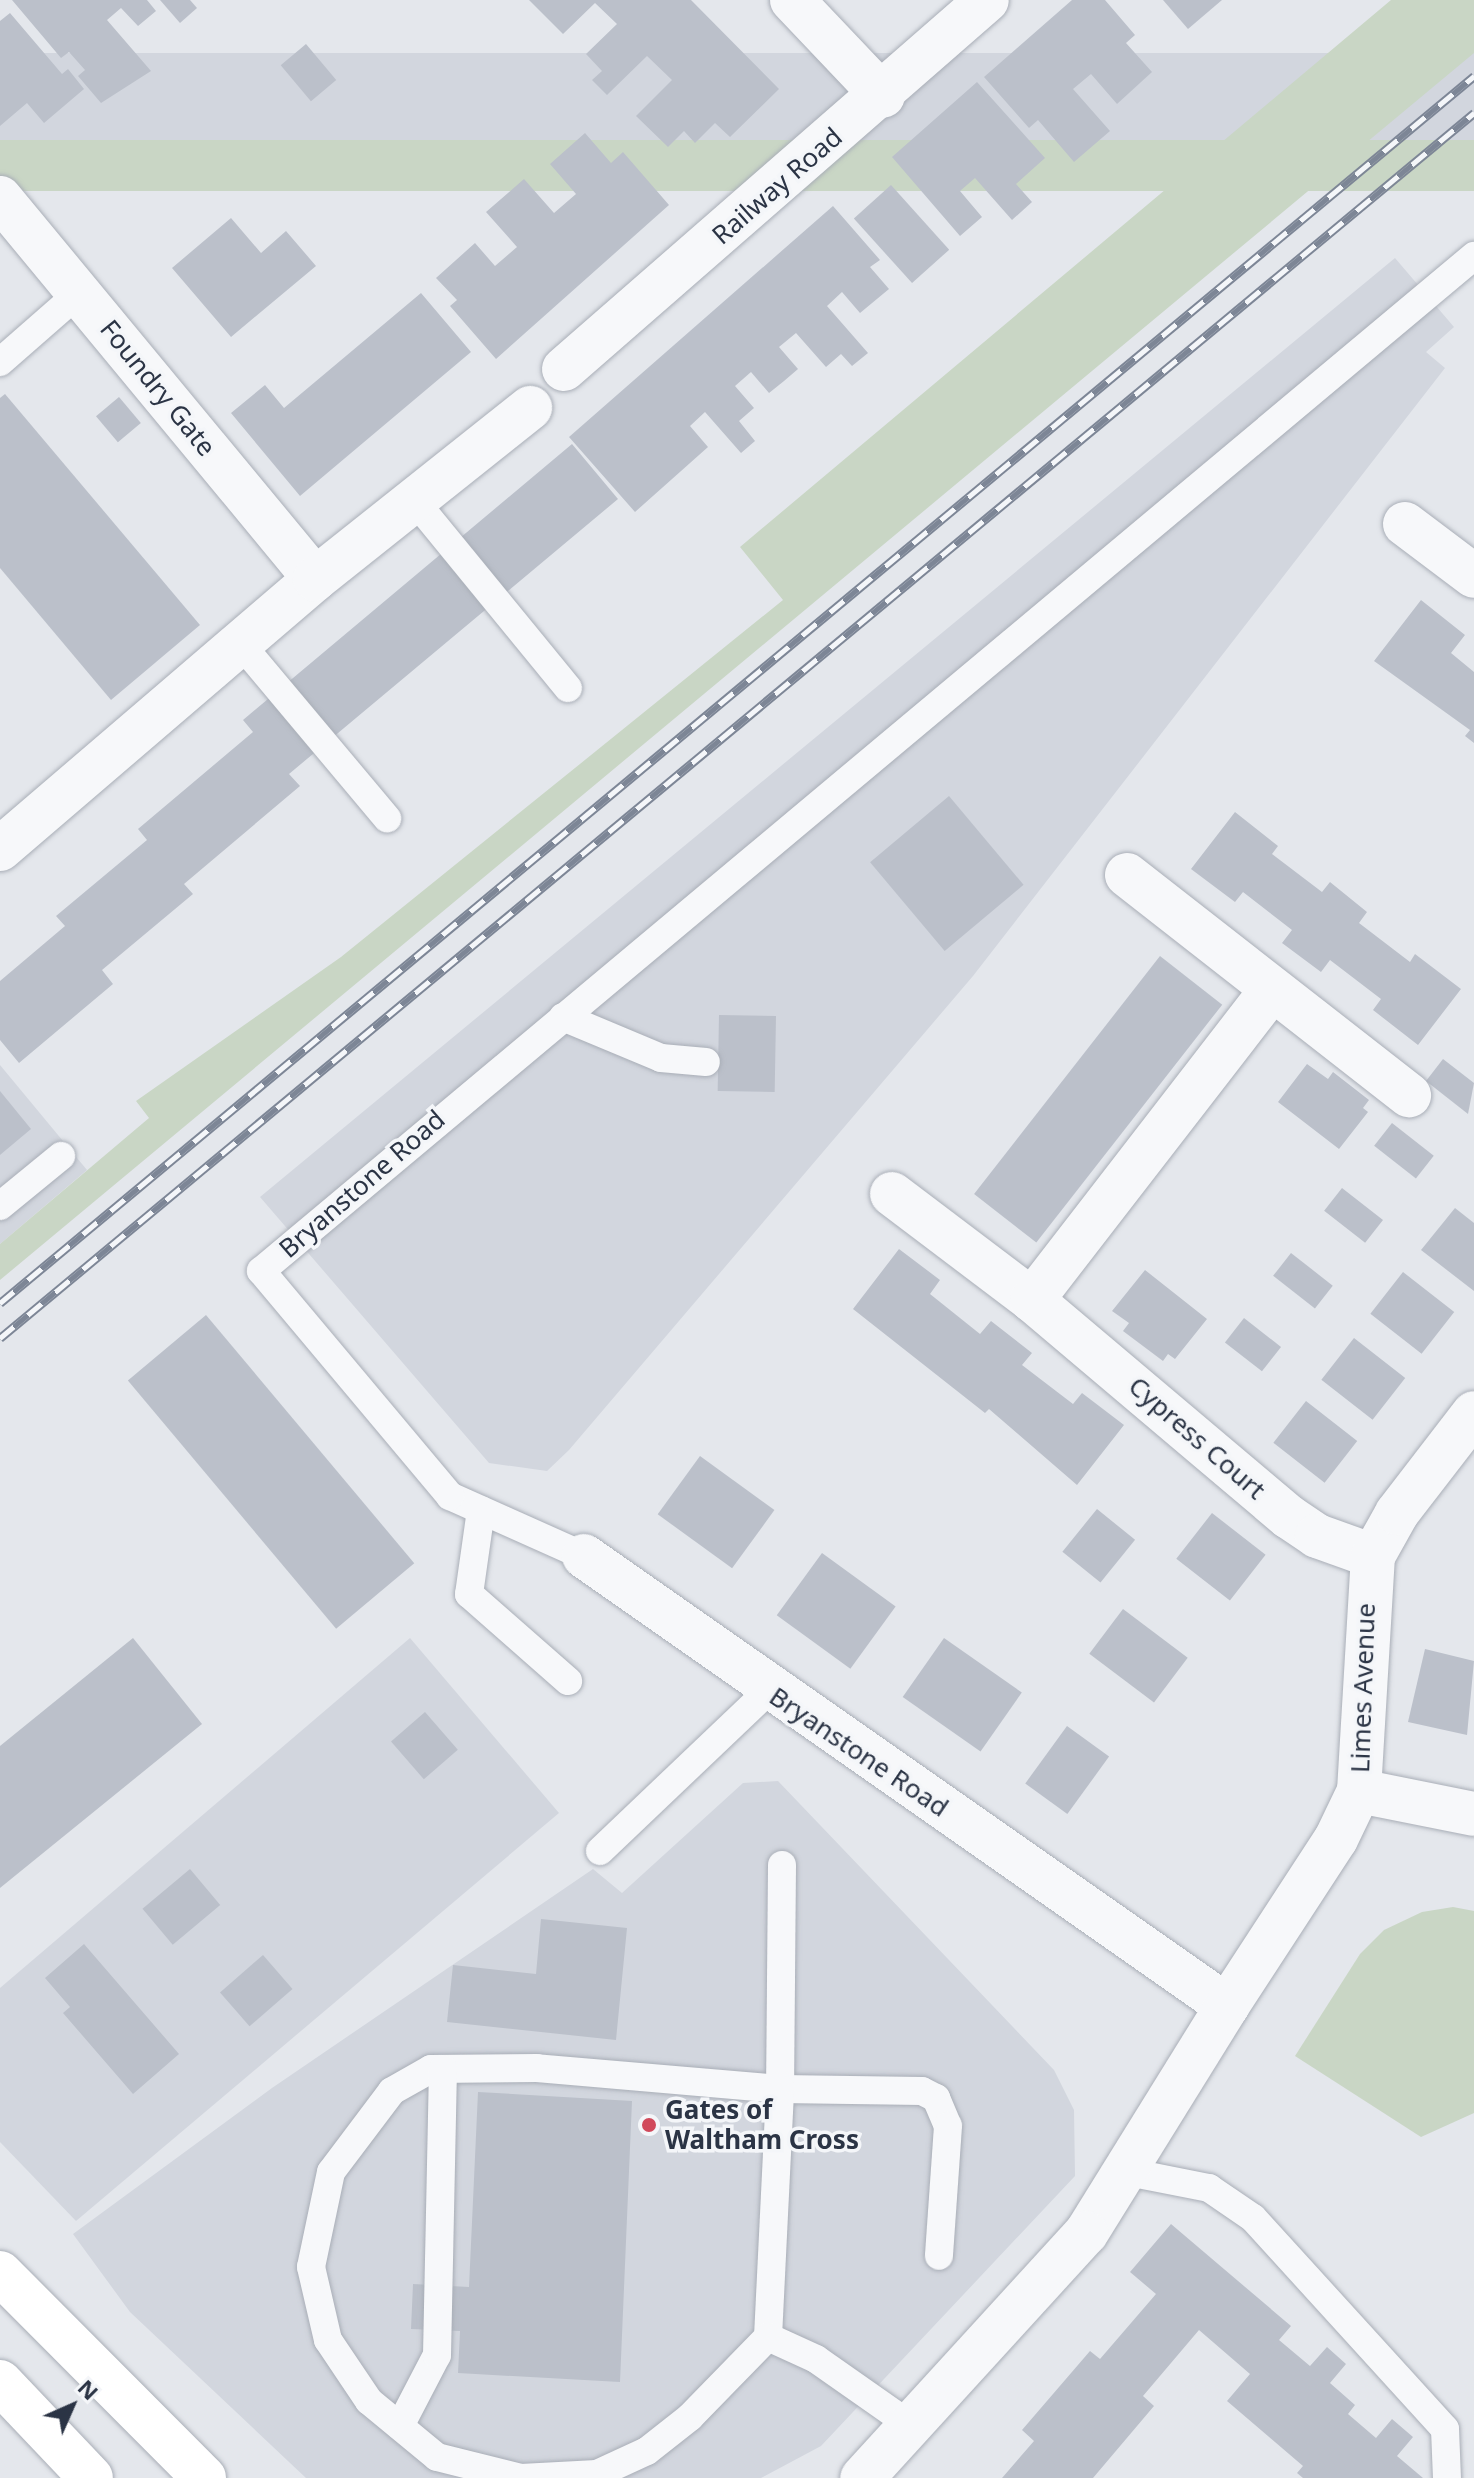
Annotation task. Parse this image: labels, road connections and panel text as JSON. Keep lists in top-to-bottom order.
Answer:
{
  "streets": {
    "street": [
      "Railway Road",
      "Foundry Gate",
      "Bryanstone Road",
      "Cypress Court",
      "Limes Avenue"
    ]
  },
  "crossings": [
    ["Bryanstone Road", "Limes Avenue"],
    ["Cypress Court", "Limes Avenue"]
  ],
  "places": ["Gates of Waltham Cross"],
  "north": "top right"
}
